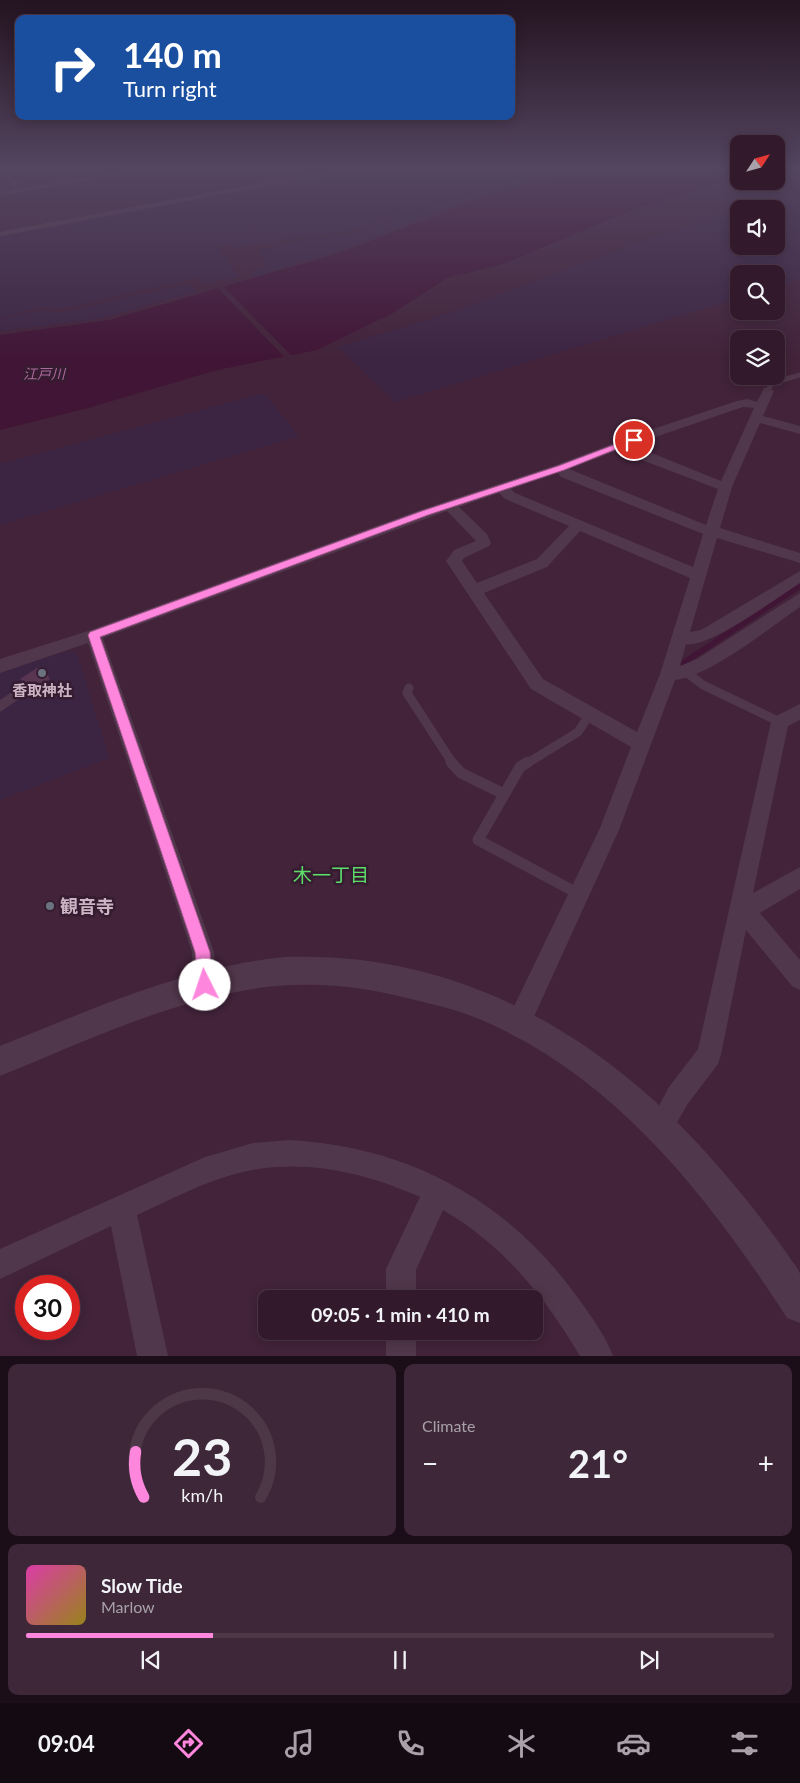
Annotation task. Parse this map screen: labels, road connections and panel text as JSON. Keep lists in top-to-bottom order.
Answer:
{
  "districts": ["木一丁目"],
  "water": ["江戸川"],
  "places": ["香取神社", "観音寺"],
  "north": "top right",
  "page": {
    "turn": ["140 m", "Turn right"],
    "limit": "30",
    "trip": "09:05 · 1 min · 410 m",
    "tile": "Climate",
    "heat": ["−", "21°", "+"],
    "song": ["Slow Tide", "Marlow"],
    "tabs": "09:04",
    "gauge": ["23", "km/h"]
  }
}
